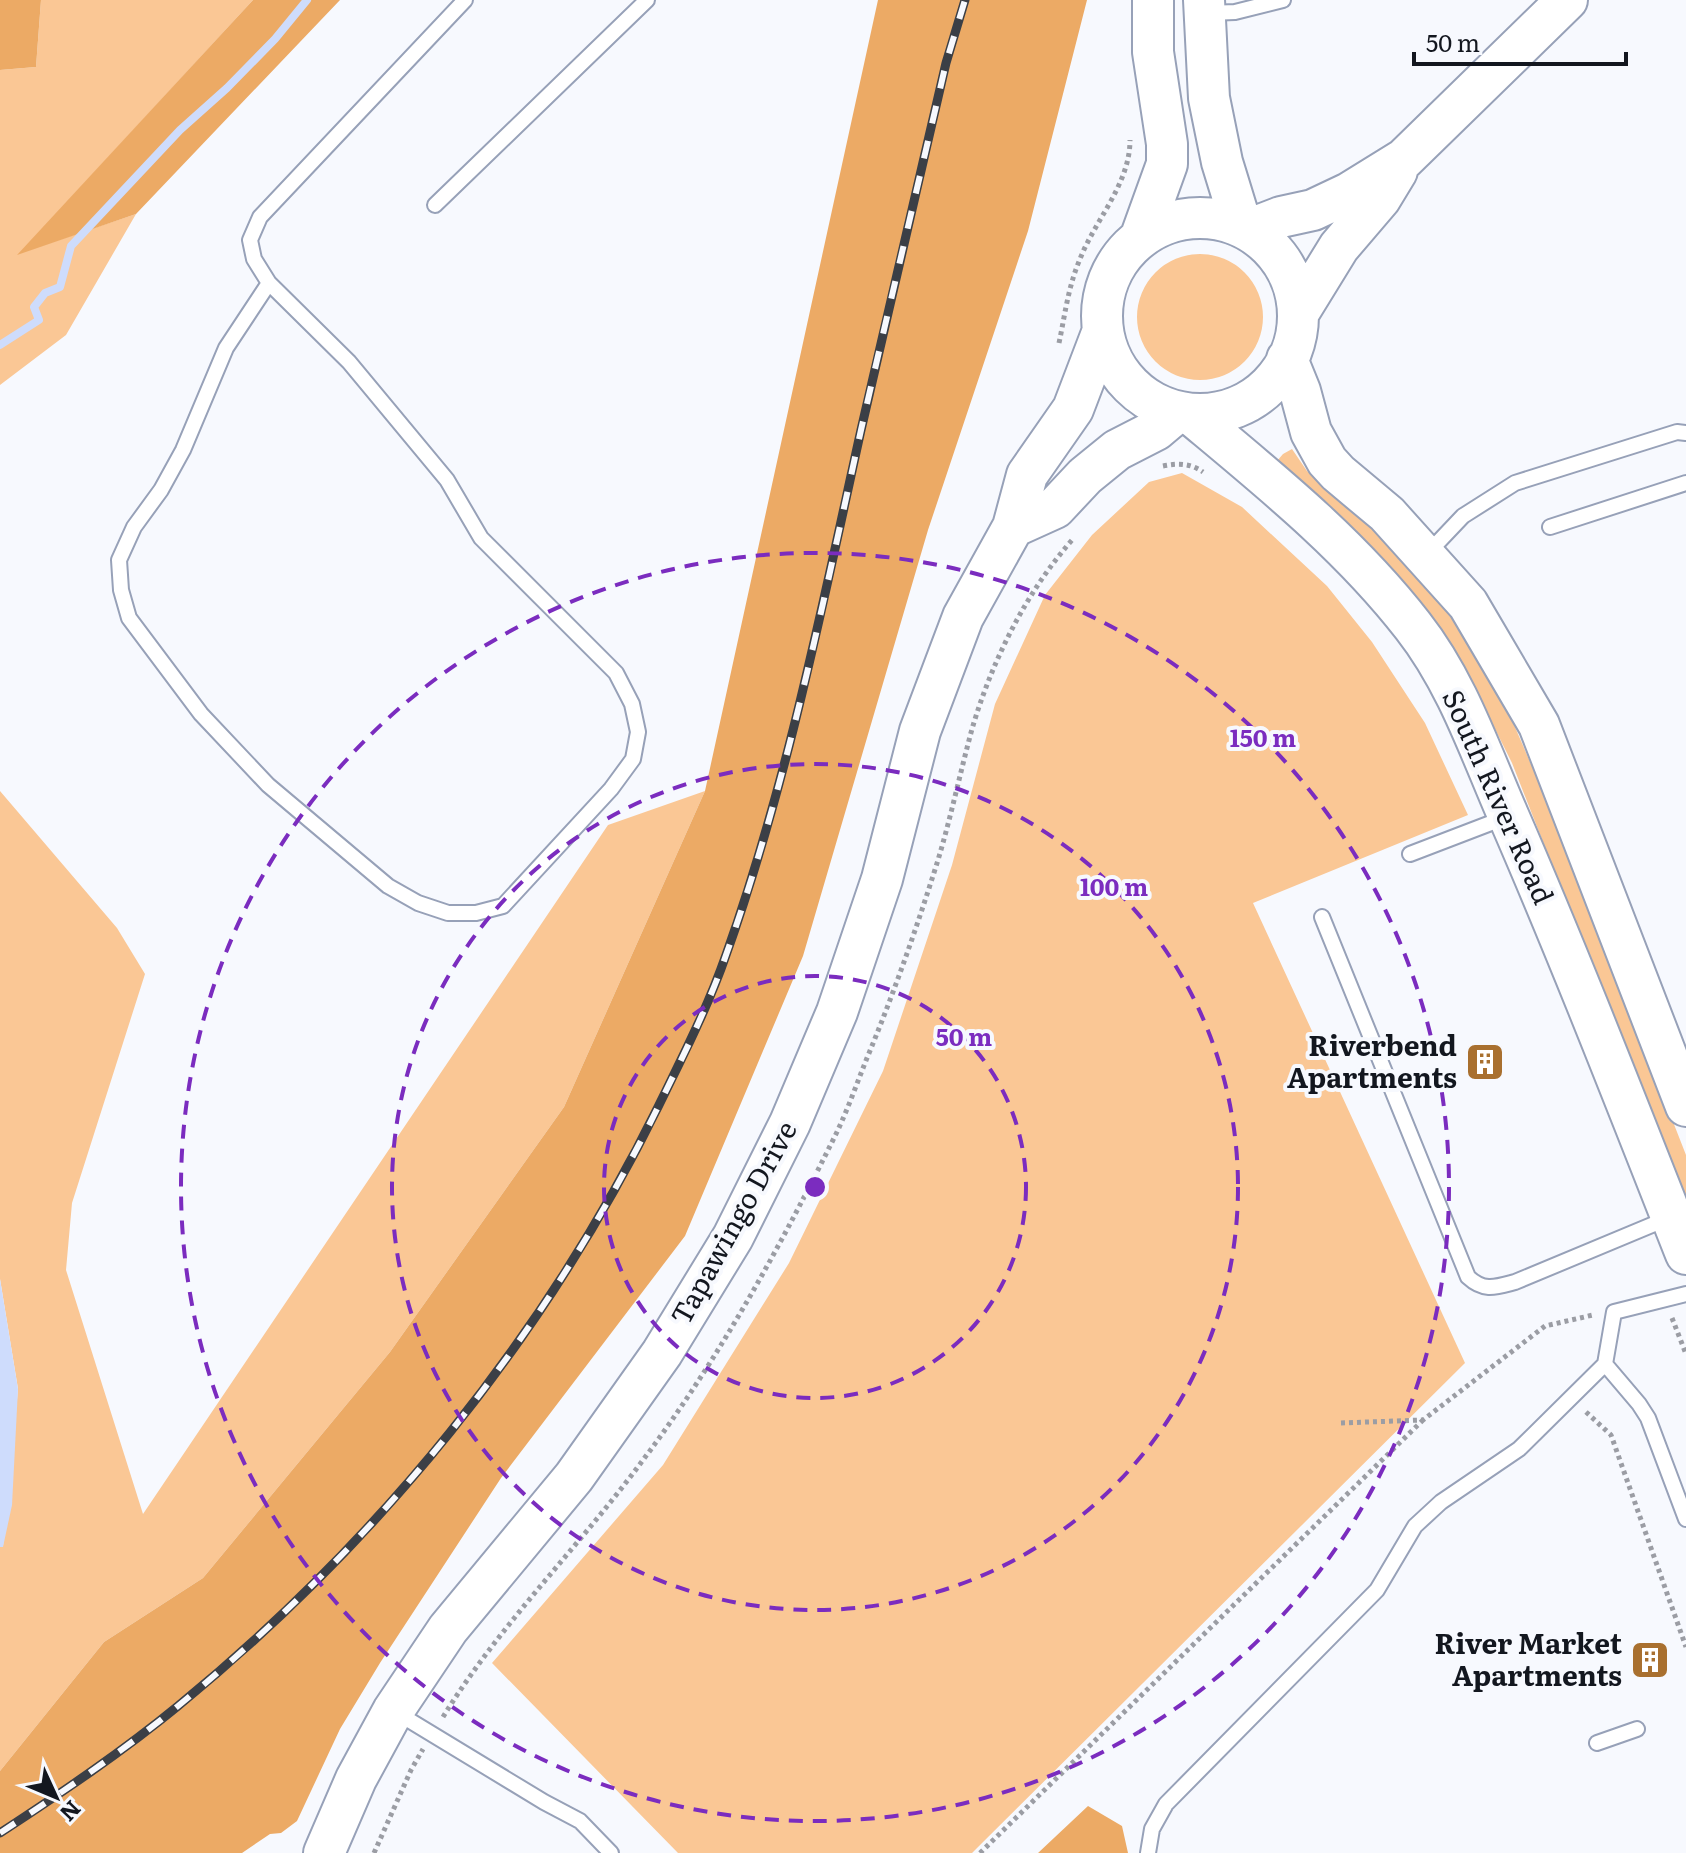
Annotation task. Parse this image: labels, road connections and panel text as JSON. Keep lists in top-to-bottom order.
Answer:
{
  "streets": {
    "main road": ["South River Road", "Tapawingo Drive"]
  },
  "crossings": [
    ["South River Road", "Tapawingo Drive"]
  ],
  "places": {
    "building": ["Riverbend Apartments", "River Market Apartments"]
  },
  "scale_bar": "50 m",
  "north": "bottom right",
  "rings": ["150 m", "100 m", "50 m"]
}
